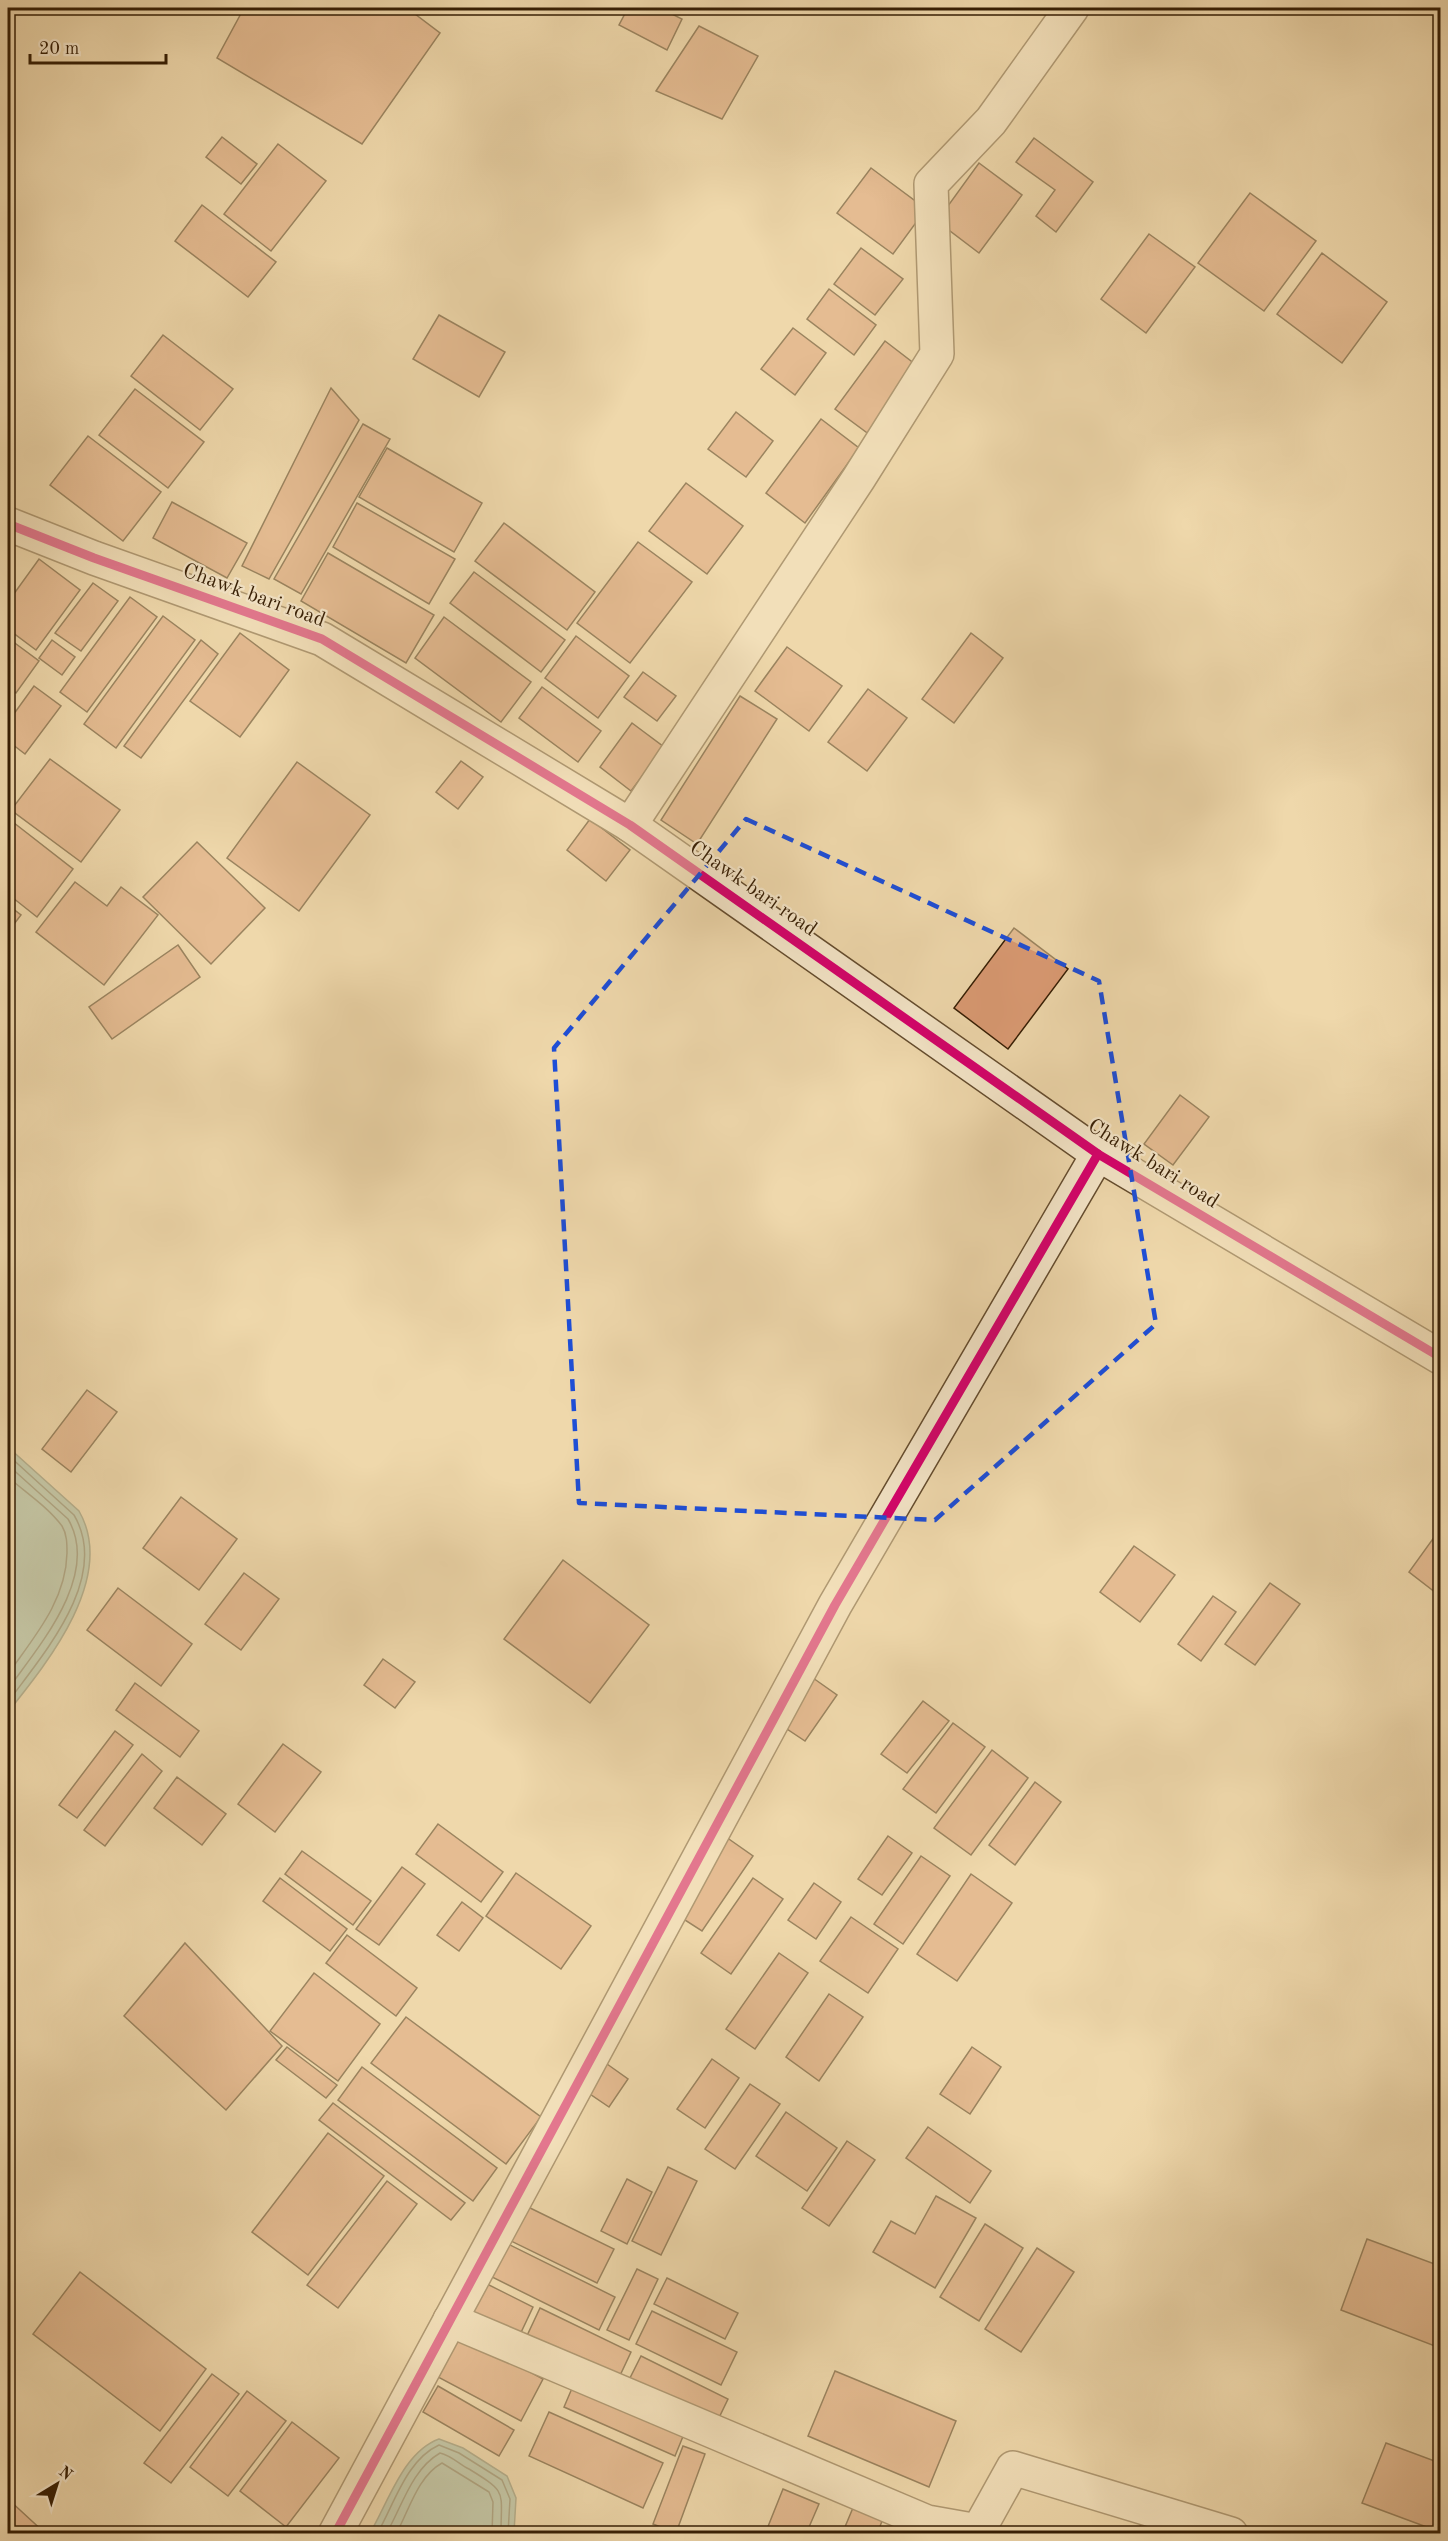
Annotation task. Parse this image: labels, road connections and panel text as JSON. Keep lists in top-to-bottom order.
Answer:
{
  "streets": {
    "street": ["Chawk bari road"]
  },
  "scale_bar": "20 m",
  "north": "top right"
}
